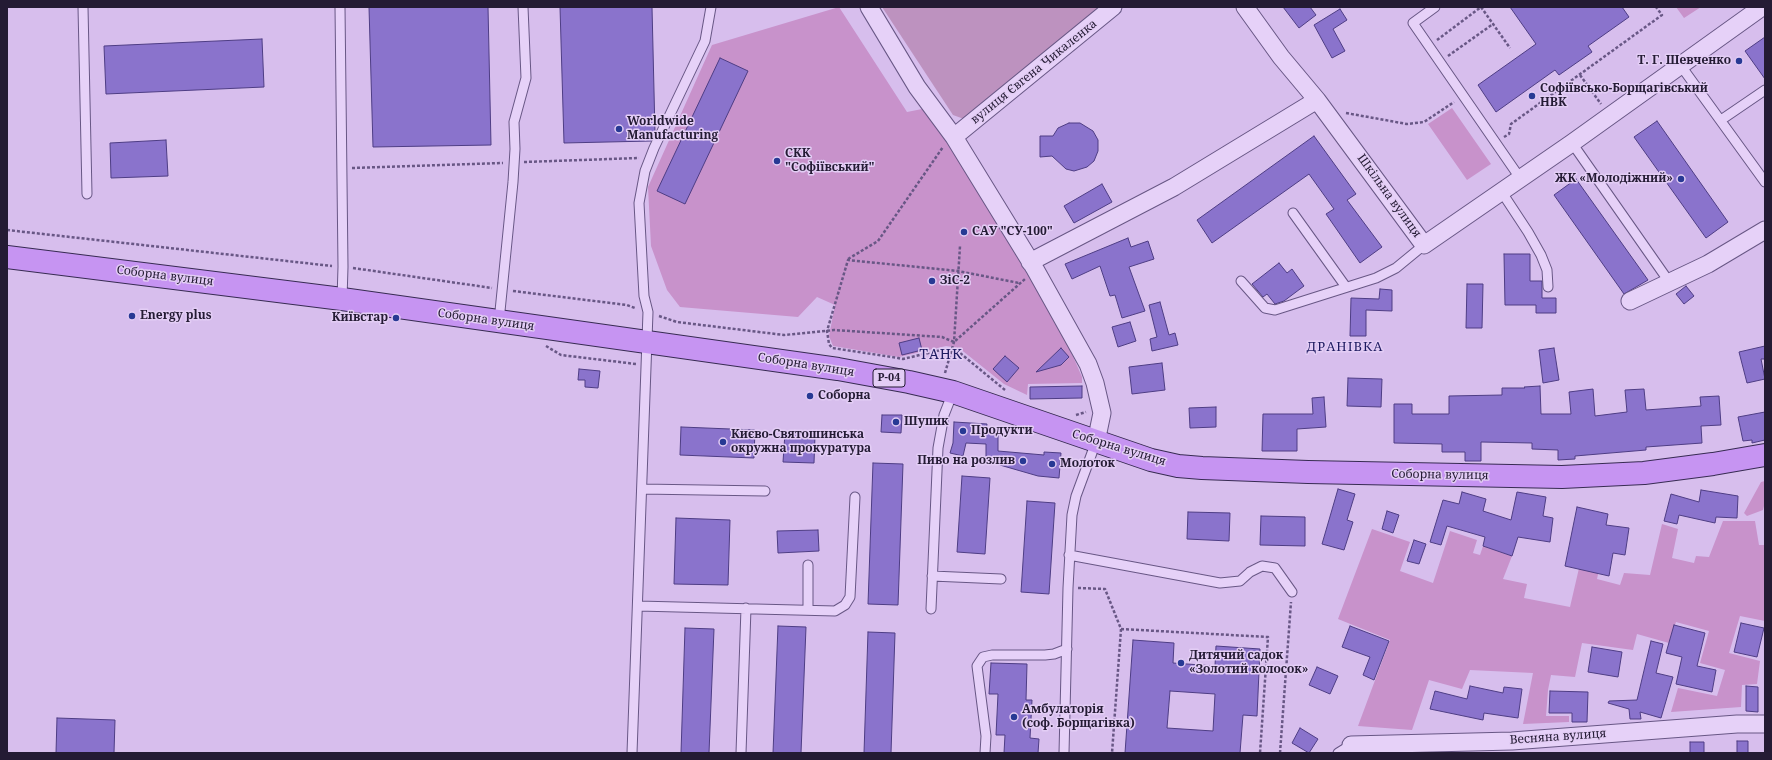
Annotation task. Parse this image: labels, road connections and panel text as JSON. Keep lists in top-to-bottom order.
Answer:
{
  "streets": {
    "main road": ["Соборна вулиця", "Р-04"],
    "street": ["вулиця Євгена Чикаленка", "Шкільна вулиця", "Весняна вулиця"]
  },
  "districts": ["ДРАНІВКА", "ТАНК"],
  "places": [
    "Т. Г. Шевченко",
    "Софіївсько-Борщагівський НВК",
    "Worldwide Manufacturing",
    "СКК \"Софіївський\"",
    "ЖК «Молодіжний»",
    "САУ \"СУ-100\"",
    "ЗіС-2",
    "Energy plus",
    "Київстар",
    "Соборна",
    "Шупик",
    "Продукти",
    "Києво-Святошинська окружна прокуратура",
    "Пиво на розлив",
    "Молоток",
    "Дитячий садок «Золотий колосок»",
    "Амбулаторія (соф. Борщагівка)"
  ]
}
